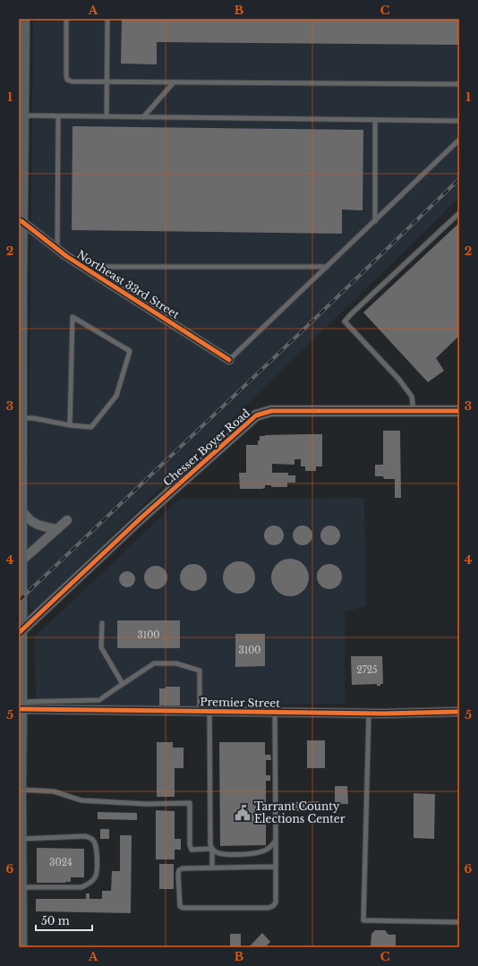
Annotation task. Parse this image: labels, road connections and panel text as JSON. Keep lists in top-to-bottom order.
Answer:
{
  "streets": {
    "street": ["Northeast 33rd Street", "Chesser Boyer Road", "Premier Street"]
  },
  "places": {
    "public building": ["Tarrant County Elections Center"]
  },
  "house_numbers": [
    "3100",
    "3100",
    "2725",
    "3024"
  ],
  "scale_bar": "50 m",
  "grid": {
    "columns": ["A", "B", "C"],
    "rows": [
      "1",
      "2",
      "3",
      "4",
      "5",
      "6"
    ]
  }
}
